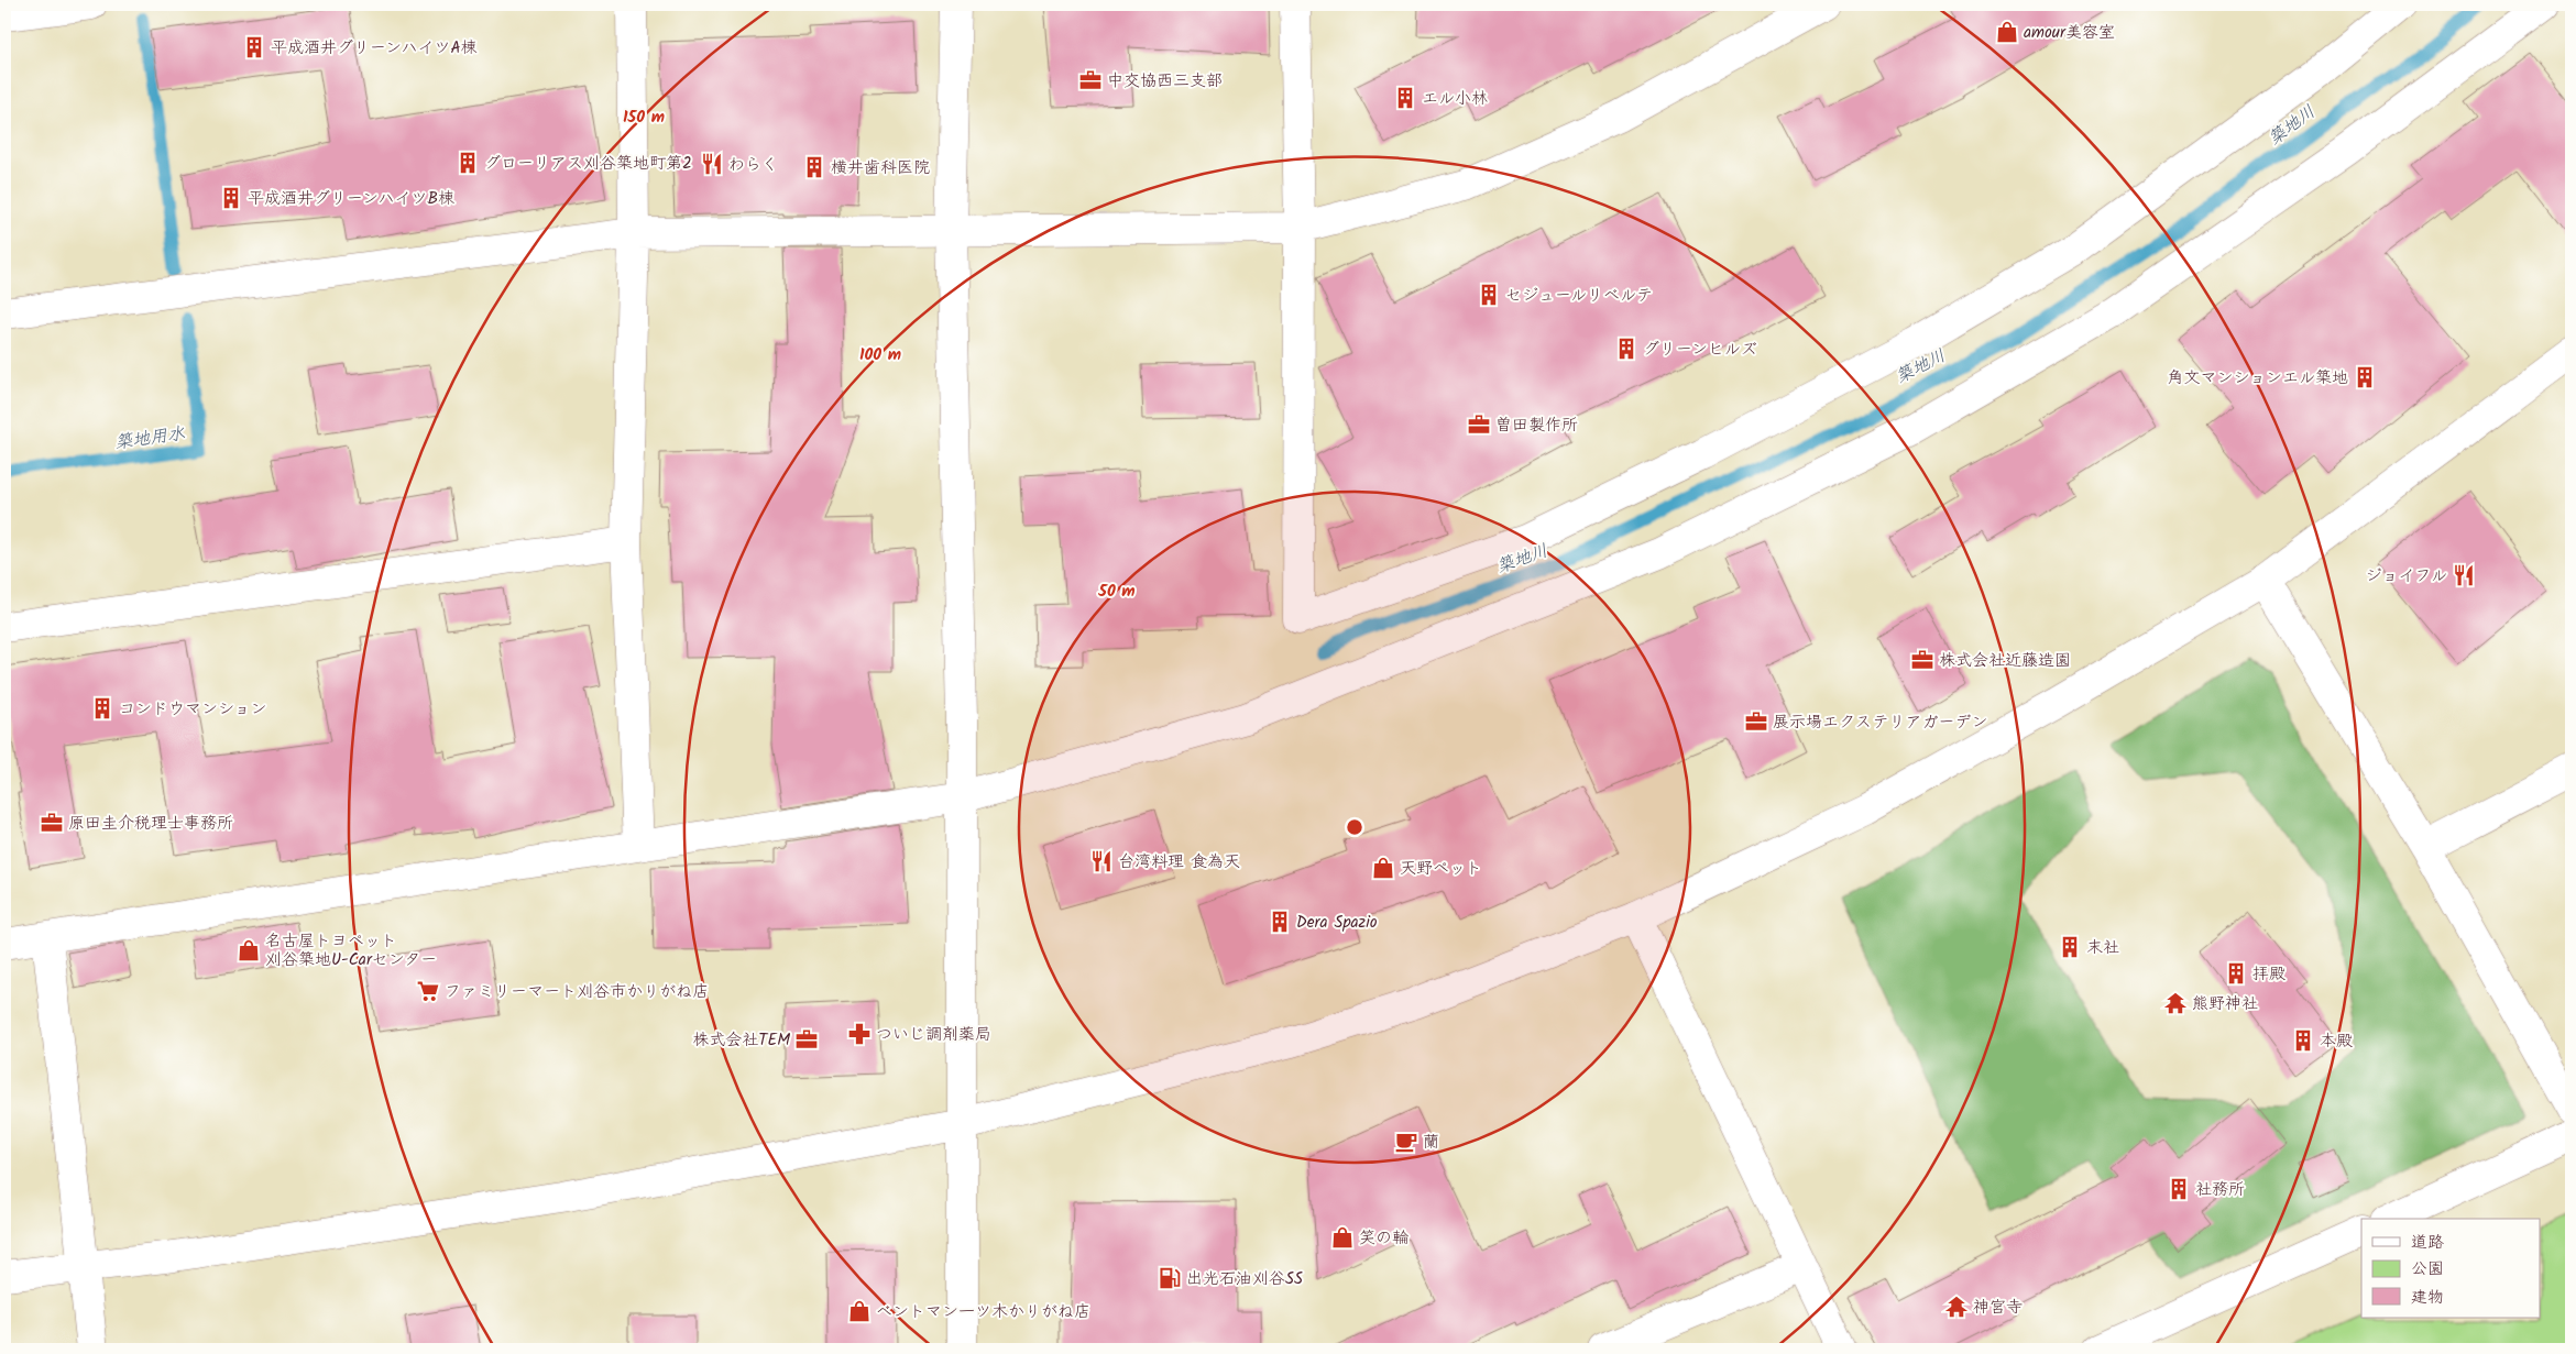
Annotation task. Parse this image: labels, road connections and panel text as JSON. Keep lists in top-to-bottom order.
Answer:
{
  "water": ["築地川", "築地用水"],
  "places": {
    "shop": [
      "amour美容室",
      "天野ペット",
      "名古屋トヨペット 刈谷築地U-Carセンター",
      "笑の輪",
      "ベントマン一ツ木かりがね店"
    ],
    "building": [
      "平成酒井グリーンハイツA棟",
      "エル小林",
      "グローリアス刈谷築地町第2",
      "横井歯科医院",
      "平成酒井グリーンハイツB棟",
      "セジュールリベルテ",
      "グリーンヒルズ",
      "角文マンションエル築地",
      "コンドウマンション",
      "Dera Spazio",
      "末社",
      "拝殿",
      "本殿",
      "社務所"
    ],
    "office": [
      "中交協西三支部",
      "曽田製作所",
      "株式会社近藤造園",
      "展示場エクステリアガーデン",
      "原田圭介税理士事務所",
      "株式会社TEM"
    ],
    "restaurant": ["わらく", "ジョイフル", "台湾料理 食為天"],
    "supermarket": ["ファミリーマート刈谷市かりがね店"],
    "temple": ["熊野神社", "神宮寺"],
    "pharmacy": ["ついじ調剤薬局"],
    "cafe": ["蘭"],
    "fuel station": ["出光石油刈谷SS"]
  },
  "legend": ["道路", "公園", "建物"],
  "rings": ["150 m", "100 m", "50 m"]
}
